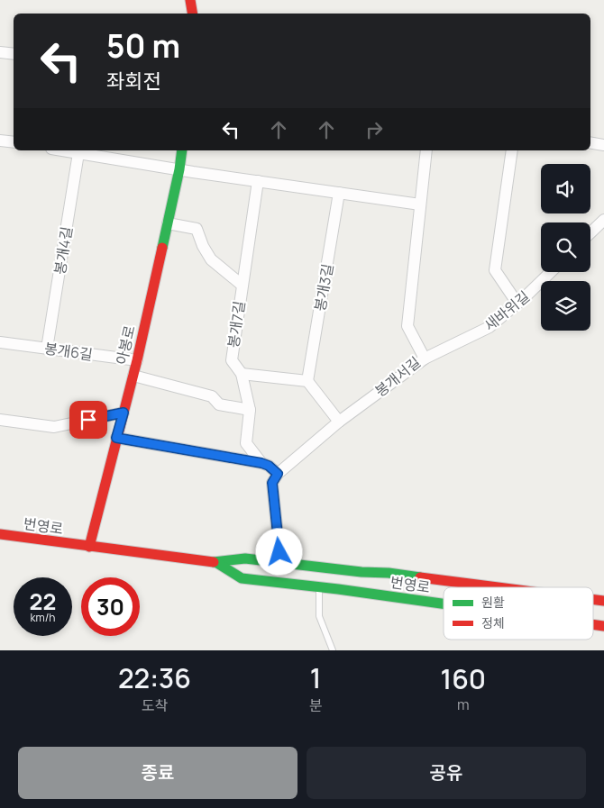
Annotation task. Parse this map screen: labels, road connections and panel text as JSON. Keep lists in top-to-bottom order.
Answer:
{
  "streets": {
    "main road": ["아봉로", "번영로"],
    "street": [
      "봉개4길",
      "봉개3길",
      "새바위길",
      "봉개7길",
      "봉개6길",
      "봉개서길"
    ]
  },
  "crossings": [
    ["봉개4길", "봉개6길"],
    ["새바위길", "봉개서길"],
    ["봉개7길", "아봉로"],
    ["아봉로", "봉개6길"],
    ["아봉로", "번영로"]
  ],
  "legend": ["원활", "정체"],
  "page": {
    "turn": ["50 m", "좌회전"],
    "speed": "22 km/h",
    "limit": "30",
    "eta": [
      "22:36",
      "도착",
      "1",
      "분",
      "160",
      "m"
    ],
    "buttons": ["종료", "공유"]
  }
}
